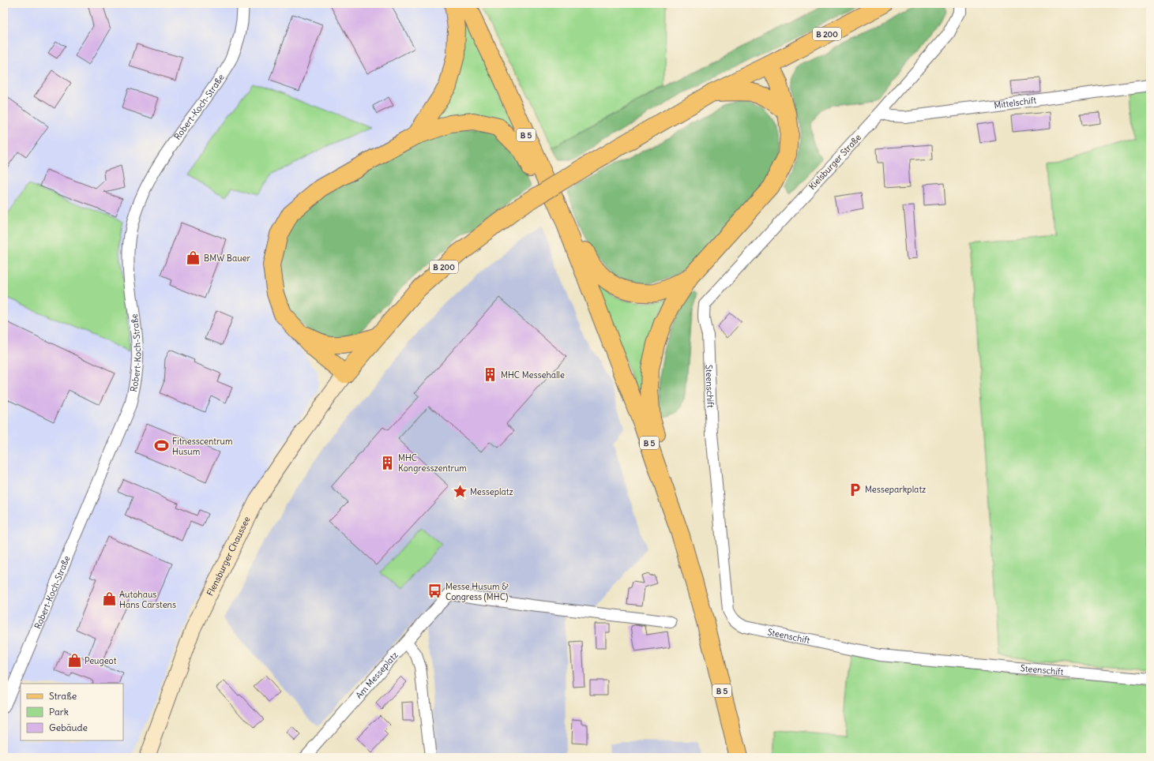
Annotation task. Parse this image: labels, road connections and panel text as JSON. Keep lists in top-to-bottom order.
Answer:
{
  "streets": {
    "main road": ["B 200", "B 5", "Flensburger Chaussee"],
    "street": [
      "Mittelschift",
      "Robert-Koch-Straße",
      "Kielsburger Straße",
      "Steenschift",
      "Am Messeplatz"
    ]
  },
  "crossings": [
    ["B 200", "Flensburger Chaussee"],
    ["Mittelschift", "Kielsburger Straße"],
    ["Kielsburger Straße", "Steenschift"]
  ],
  "places": {
    "shop": ["BMW Bauer", "Autohaus Hans Carstens", "Peugeot"],
    "building": ["MHC Messehalle", "MHC Kongresszentrum"],
    "sports": ["Fitnesscentrum Husum"],
    "parking": ["Messeparkplatz"],
    "place": ["Messeplatz"],
    "bus stop": ["Messe Husum & Congress (MHC)"]
  },
  "legend": ["Straße", "Park", "Gebäude"]
}
